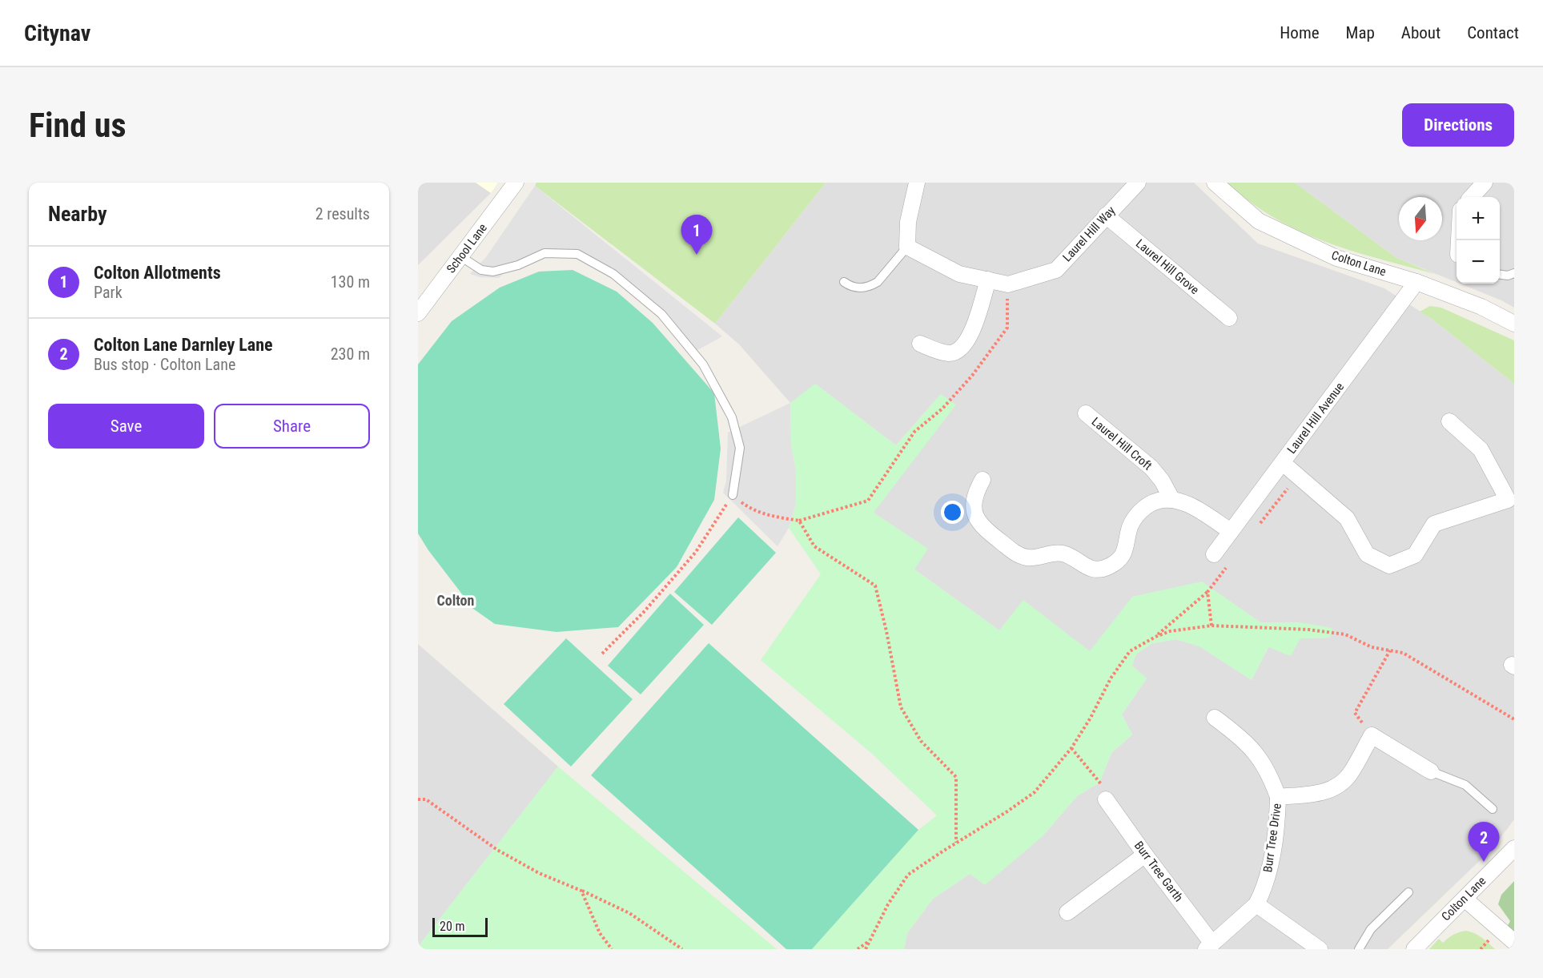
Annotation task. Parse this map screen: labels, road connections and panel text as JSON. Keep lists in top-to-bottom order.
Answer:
{
  "streets": {
    "street": [
      "Laurel Hill Way",
      "School Lane",
      "Colton Lane",
      "Laurel Hill Grove",
      "Laurel Hill Avenue",
      "Laurel Hill Croft",
      "Burr Tree Drive",
      "Burr Tree Garth"
    ]
  },
  "crossings": [
    ["Laurel Hill Way", "Laurel Hill Grove"],
    ["Colton Lane", "Laurel Hill Avenue"],
    ["Burr Tree Drive", "Burr Tree Garth"]
  ],
  "districts": ["Colton"],
  "scale_bar": "20 m",
  "north": "bottom",
  "page": {
    "header": "Citynav",
    "nav": [
      "Home",
      "Map",
      "About",
      "Contact"
    ],
    "buttons": [
      "Directions",
      ["Save", "Share"]
    ],
    "title": "Find us",
    "heading": ["Nearby", "2 results"],
    "map_buttons": ["+", "−"],
    "pins": ["1", "2"],
    "list": [
      {
        "mark": "1",
        "name": "Colton Allotments",
        "note": "Park",
        "value": "130 m"
      },
      {
        "mark": "2",
        "name": "Colton Lane Darnley Lane",
        "note": "Bus stop · Colton Lane",
        "value": "230 m"
      }
    ],
    "scale": "20 m"
  }
}
